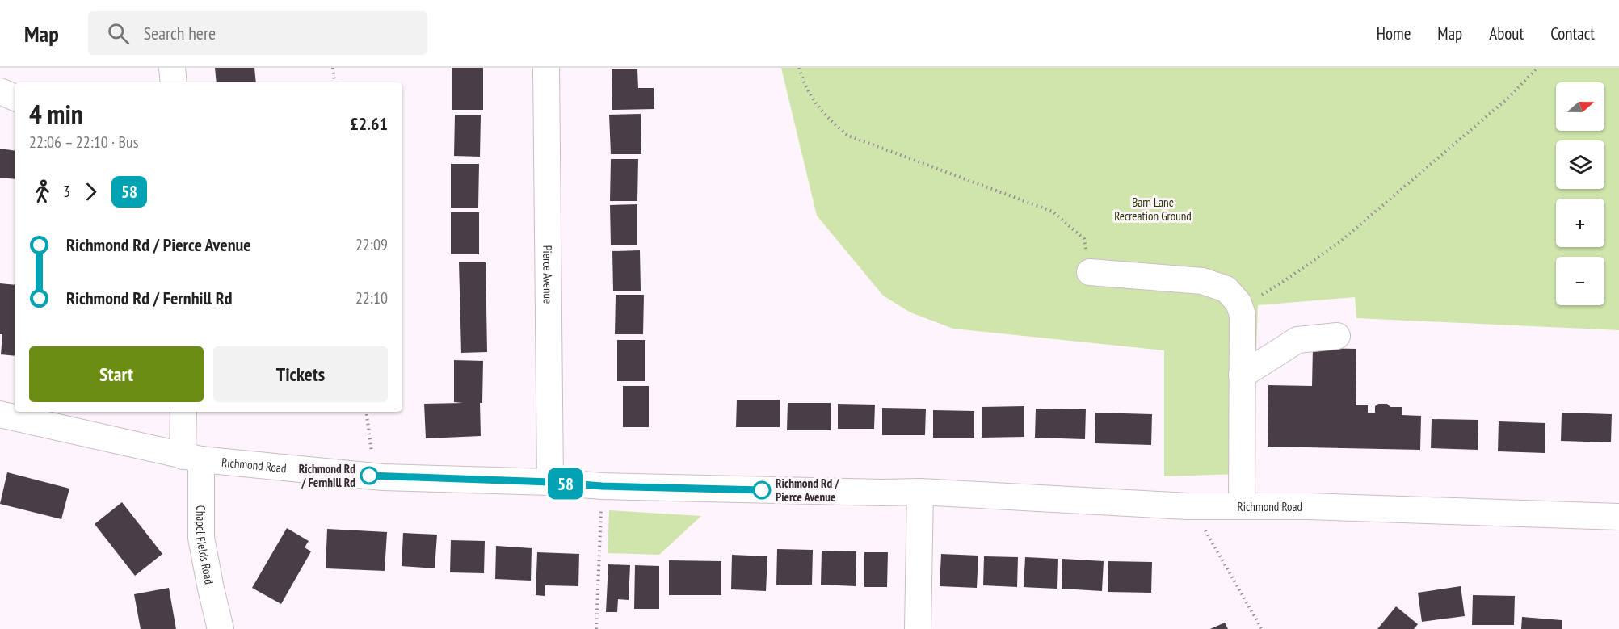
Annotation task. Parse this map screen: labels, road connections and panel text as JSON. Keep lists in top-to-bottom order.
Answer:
{
  "streets": {
    "street": ["Pierce Avenue", "Richmond Road", "Chapel Fields Road"]
  },
  "crossings": [
    ["Pierce Avenue", "Richmond Road"],
    ["Richmond Road", "Chapel Fields Road"]
  ],
  "parks": ["Barn Lane Recreation Ground"],
  "places": ["Richmond Rd / Fernhill Rd", "Richmond Rd / Pierce Avenue"],
  "lines": ["bus line 58"],
  "north": "right",
  "page": {
    "header": "Map",
    "search": "Search here",
    "nav": [
      "Home",
      "Map",
      "About",
      "Contact"
    ],
    "on_map": "58",
    "map_buttons": ["+", "−"],
    "heading": ["4 min", "22:06 – 22:10 · Bus", "£2.61"],
    "legs": ["3", "58"],
    "list": [
      {
        "name": "Richmond Rd / Pierce Avenue",
        "value": "22:09"
      },
      {
        "name": "Richmond Rd / Fernhill Rd",
        "value": "22:10"
      }
    ],
    "buttons": ["Start", "Tickets"]
  }
}
